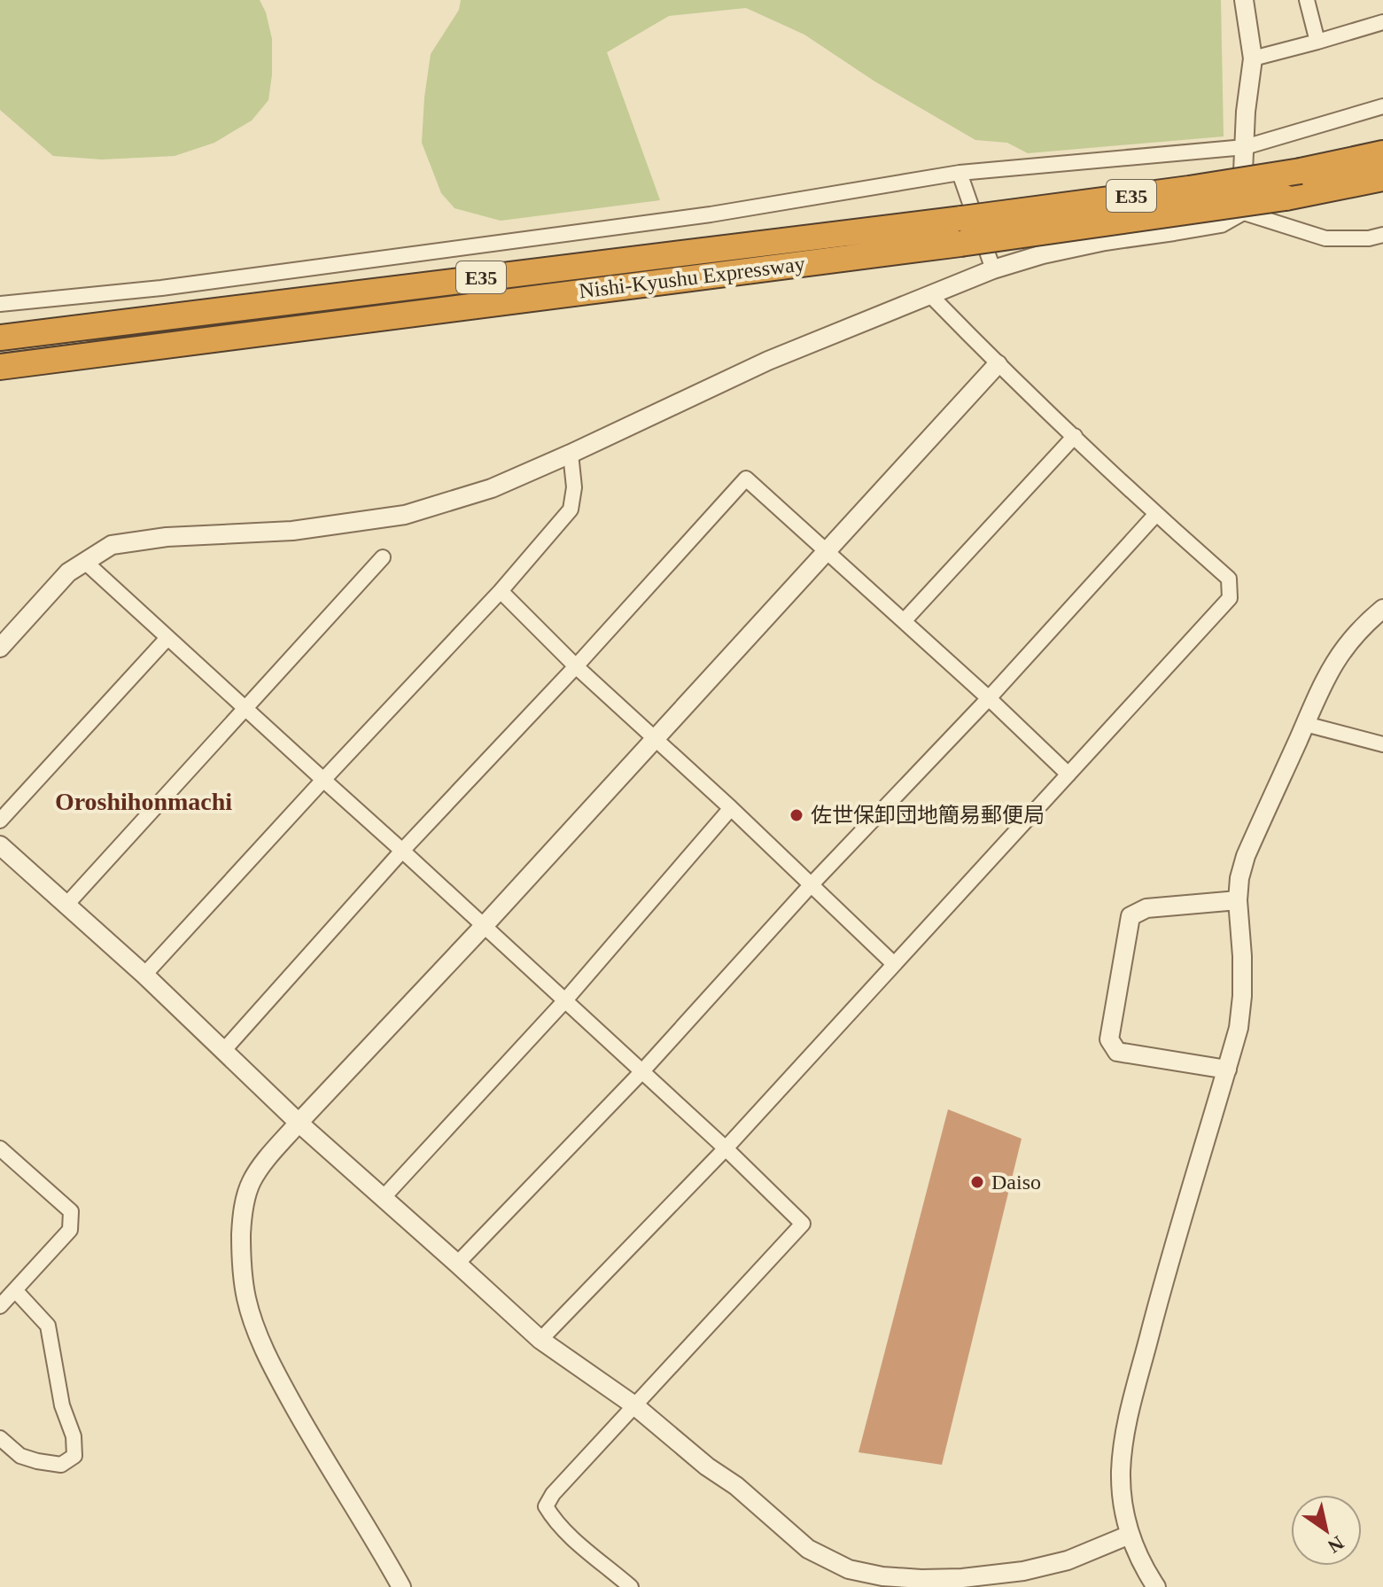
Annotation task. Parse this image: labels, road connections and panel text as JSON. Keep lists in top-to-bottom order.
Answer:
{
  "streets": {
    "highway": ["E35", "Nishi-Kyushu Expressway"]
  },
  "districts": ["Oroshihonmachi"],
  "places": ["佐世保卸団地簡易郵便局", "Daiso"],
  "north": "bottom right"
}
